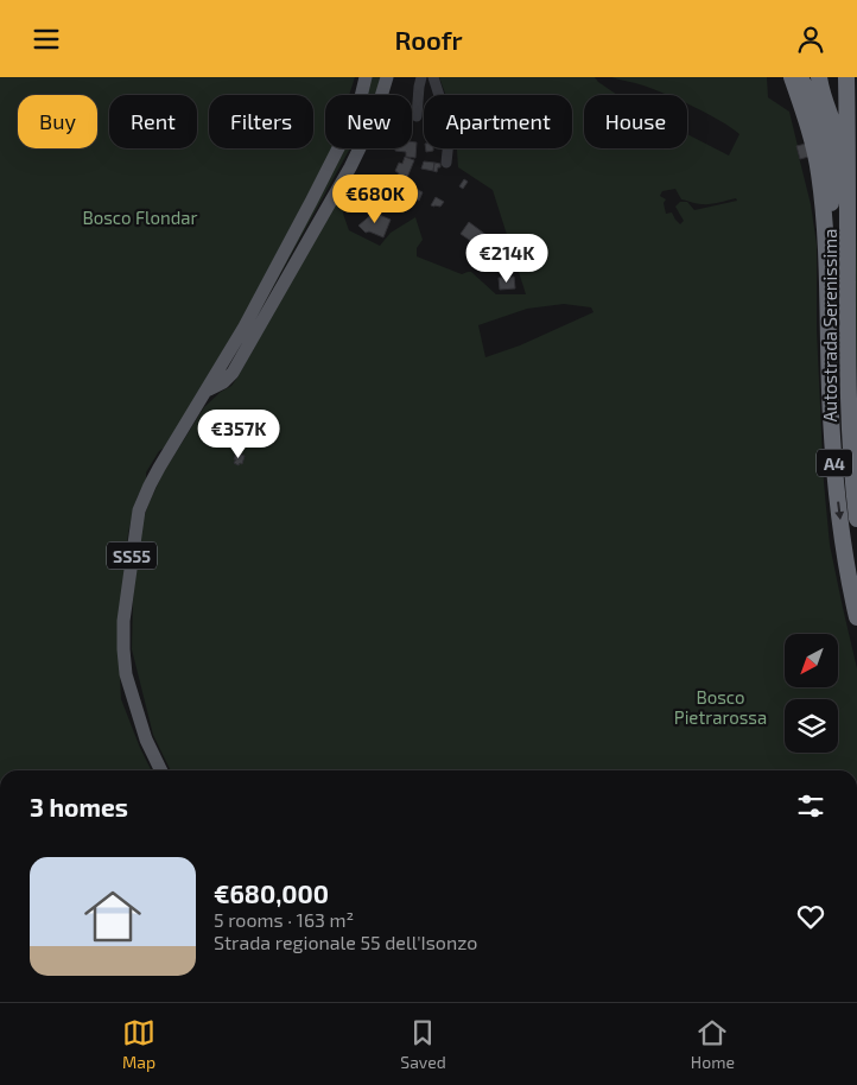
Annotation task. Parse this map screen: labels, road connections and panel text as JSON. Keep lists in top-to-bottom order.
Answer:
{
  "streets": {
    "highway": ["Autostrada Serenissima", "A4"],
    "main road": ["SS55"]
  },
  "crossings": [
    ["Autostrada Serenissima", "A4"]
  ],
  "parks": ["Bosco Flondar", "Bosco Pietrarossa"],
  "north": "bottom left",
  "page": {
    "header": "Roofr",
    "chip": [
      "Buy",
      "Rent",
      "Filters",
      "New",
      "Apartment",
      "House"
    ],
    "price": ["€680K", "€214K", "€357K"],
    "heading": "3 homes",
    "list": [
      {
        "name": "€680,000",
        "note": "5 rooms · 163 m² · Strada regionale 55 dell'Isonzo"
      }
    ],
    "tabs": ["Map", "Saved", "Home"]
  }
}
